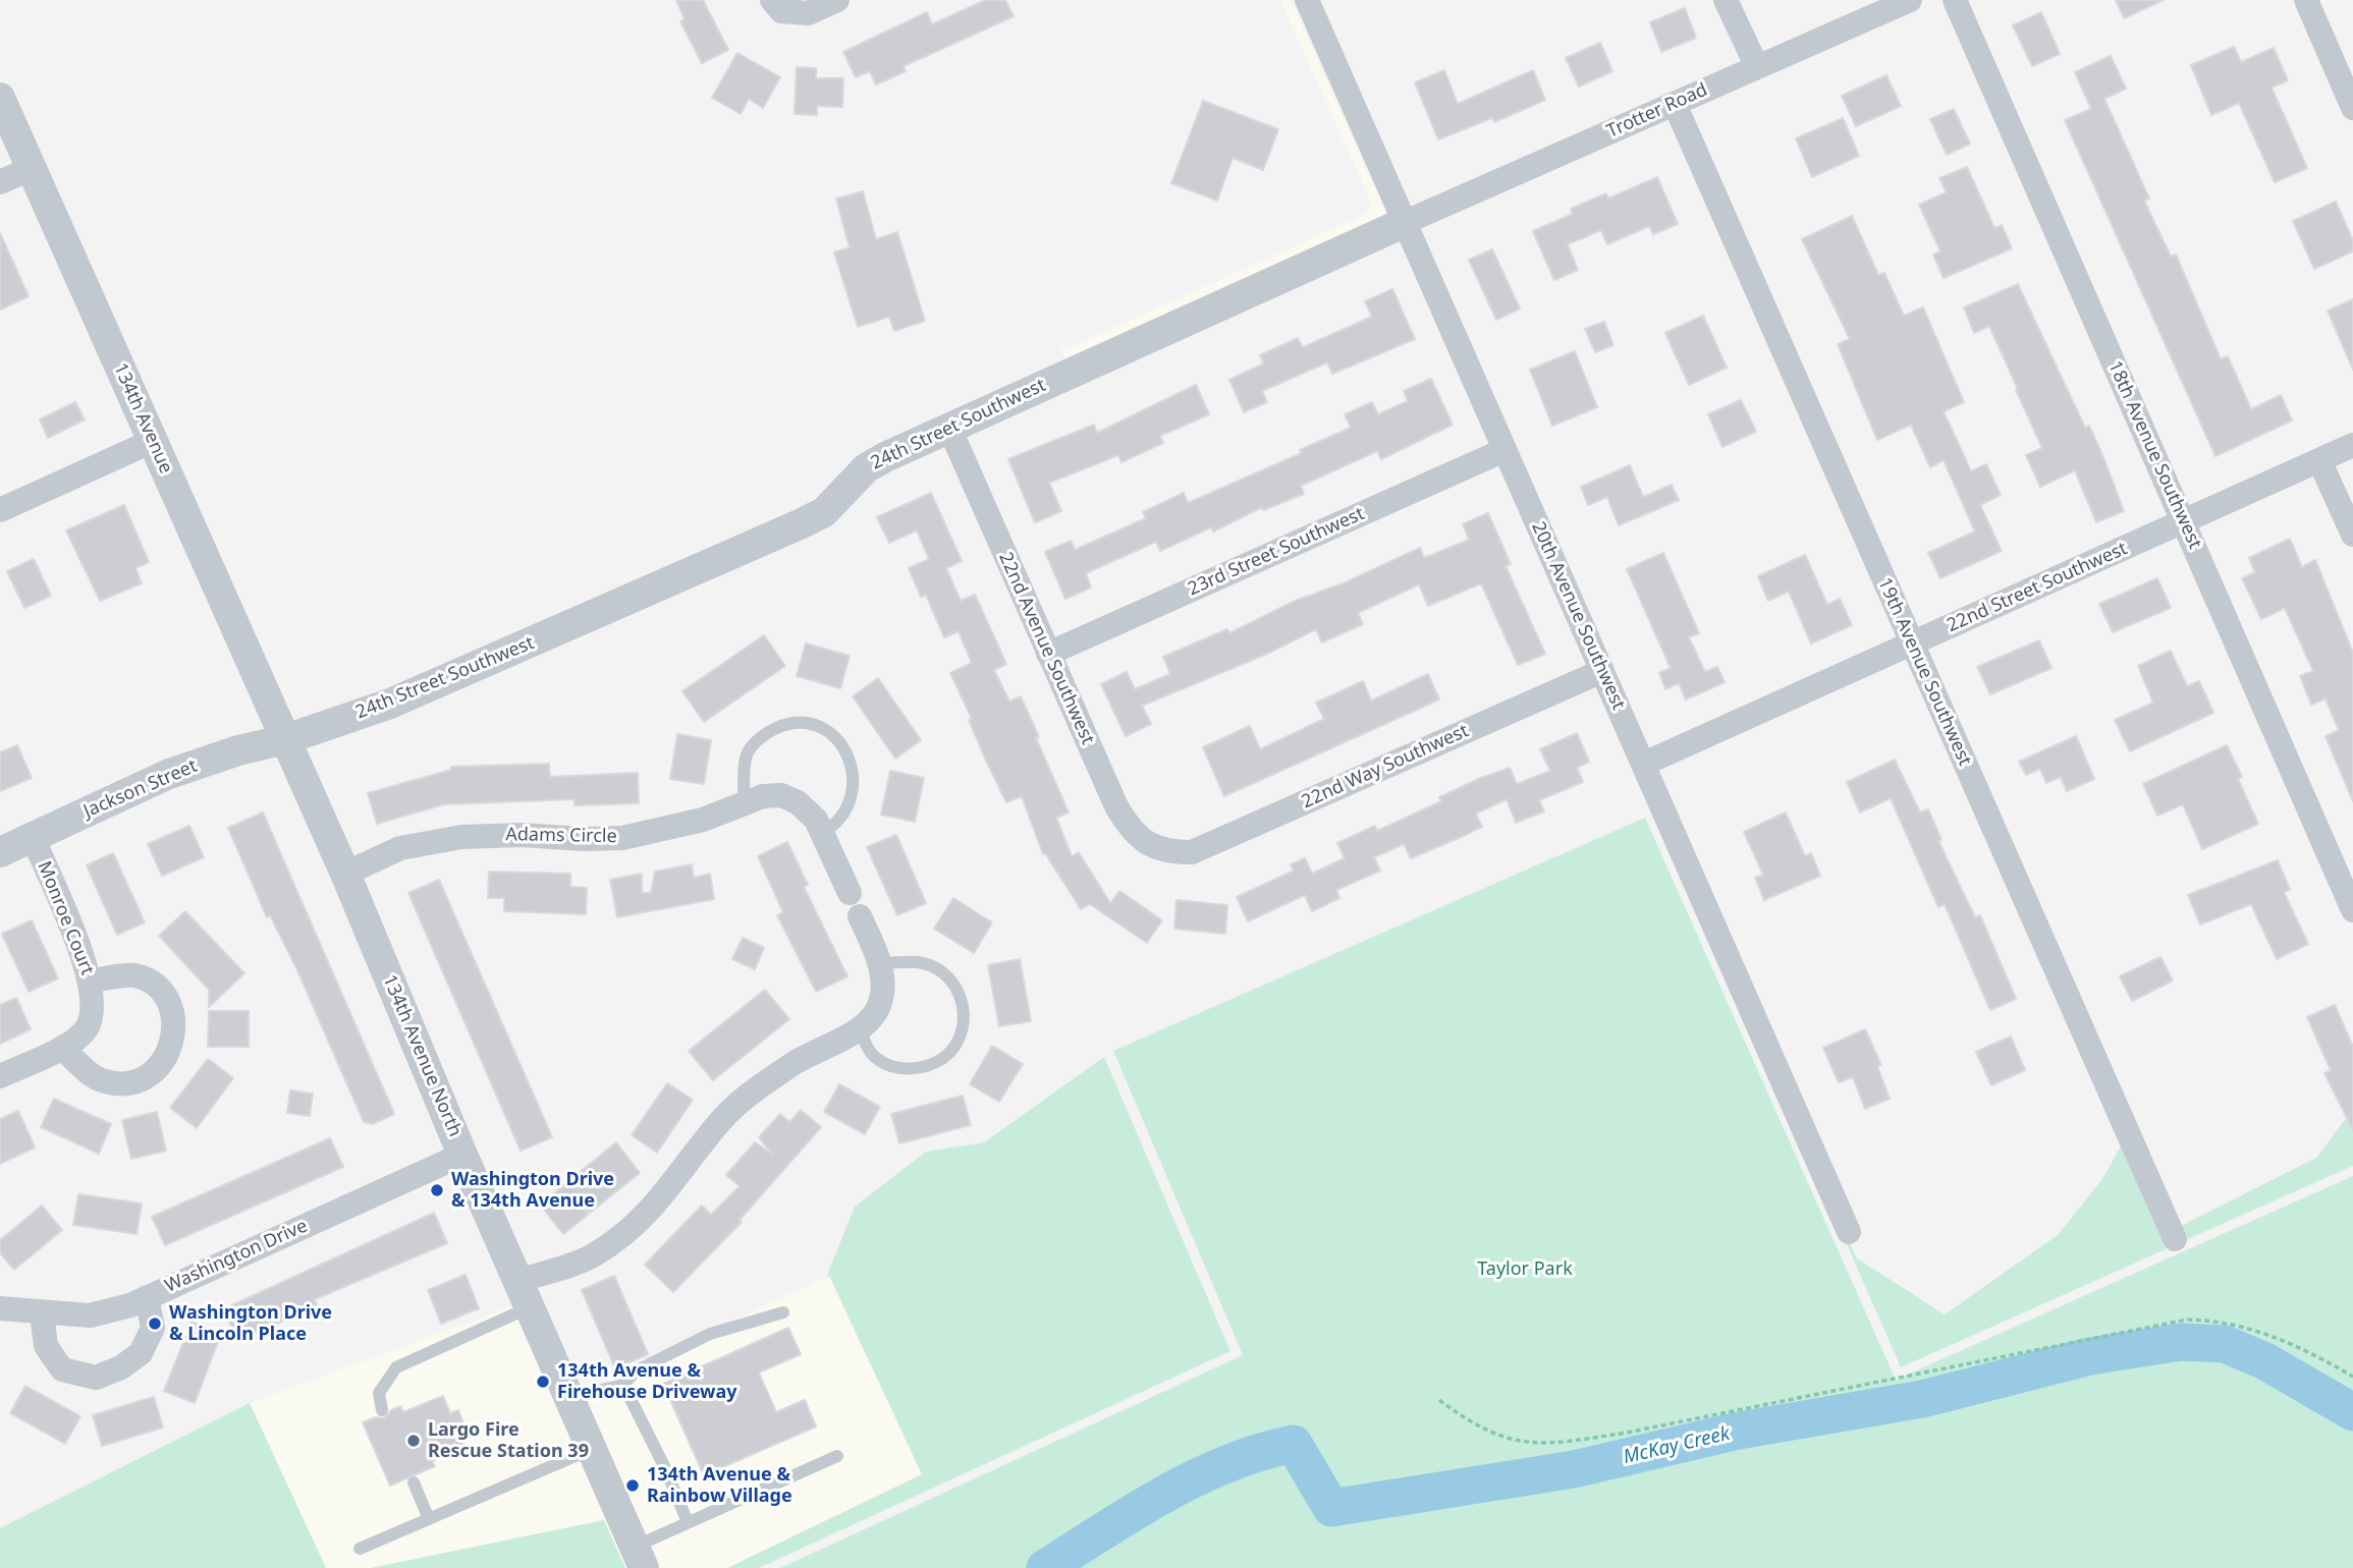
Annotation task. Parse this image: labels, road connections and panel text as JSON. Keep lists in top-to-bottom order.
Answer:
{
  "streets": {
    "street": [
      "Trotter Road",
      "134th Avenue",
      "24th Street Southwest",
      "18th Avenue Southwest",
      "23rd Street Southwest",
      "22nd Street Southwest",
      "20th Avenue Southwest",
      "22nd Avenue Southwest",
      "19th Avenue Southwest",
      "22nd Way Southwest",
      "Jackson Street",
      "Adams Circle",
      "Monroe Court",
      "134th Avenue North",
      "Washington Drive"
    ]
  },
  "crossings": [
    ["Trotter Road", "24th Street Southwest"],
    ["Trotter Road", "20th Avenue Southwest"],
    ["Trotter Road", "19th Avenue Southwest"],
    ["134th Avenue", "24th Street Southwest"],
    ["134th Avenue", "Jackson Street"],
    ["134th Avenue", "134th Avenue North"],
    ["24th Street Southwest", "20th Avenue Southwest"],
    ["24th Street Southwest", "22nd Avenue Southwest"],
    ["24th Street Southwest", "Jackson Street"],
    ["24th Street Southwest", "134th Avenue North"],
    ["18th Avenue Southwest", "22nd Street Southwest"],
    ["23rd Street Southwest", "20th Avenue Southwest"],
    ["23rd Street Southwest", "22nd Avenue Southwest"],
    ["22nd Street Southwest", "20th Avenue Southwest"],
    ["22nd Street Southwest", "19th Avenue Southwest"],
    ["20th Avenue Southwest", "22nd Way Southwest"],
    ["22nd Avenue Southwest", "22nd Way Southwest"],
    ["Jackson Street", "Monroe Court"],
    ["Jackson Street", "134th Avenue North"],
    ["Adams Circle", "134th Avenue North"],
    ["134th Avenue North", "Washington Drive"]
  ],
  "water": ["McKay Creek"],
  "parks": ["Taylor Park"],
  "places": [
    "Washington Drive & 134th Avenue",
    "Washington Drive & Lincoln Place",
    "134th Avenue & Firehouse Driveway",
    "Largo Fire Rescue Station 39",
    "134th Avenue & Rainbow Village"
  ]
}
